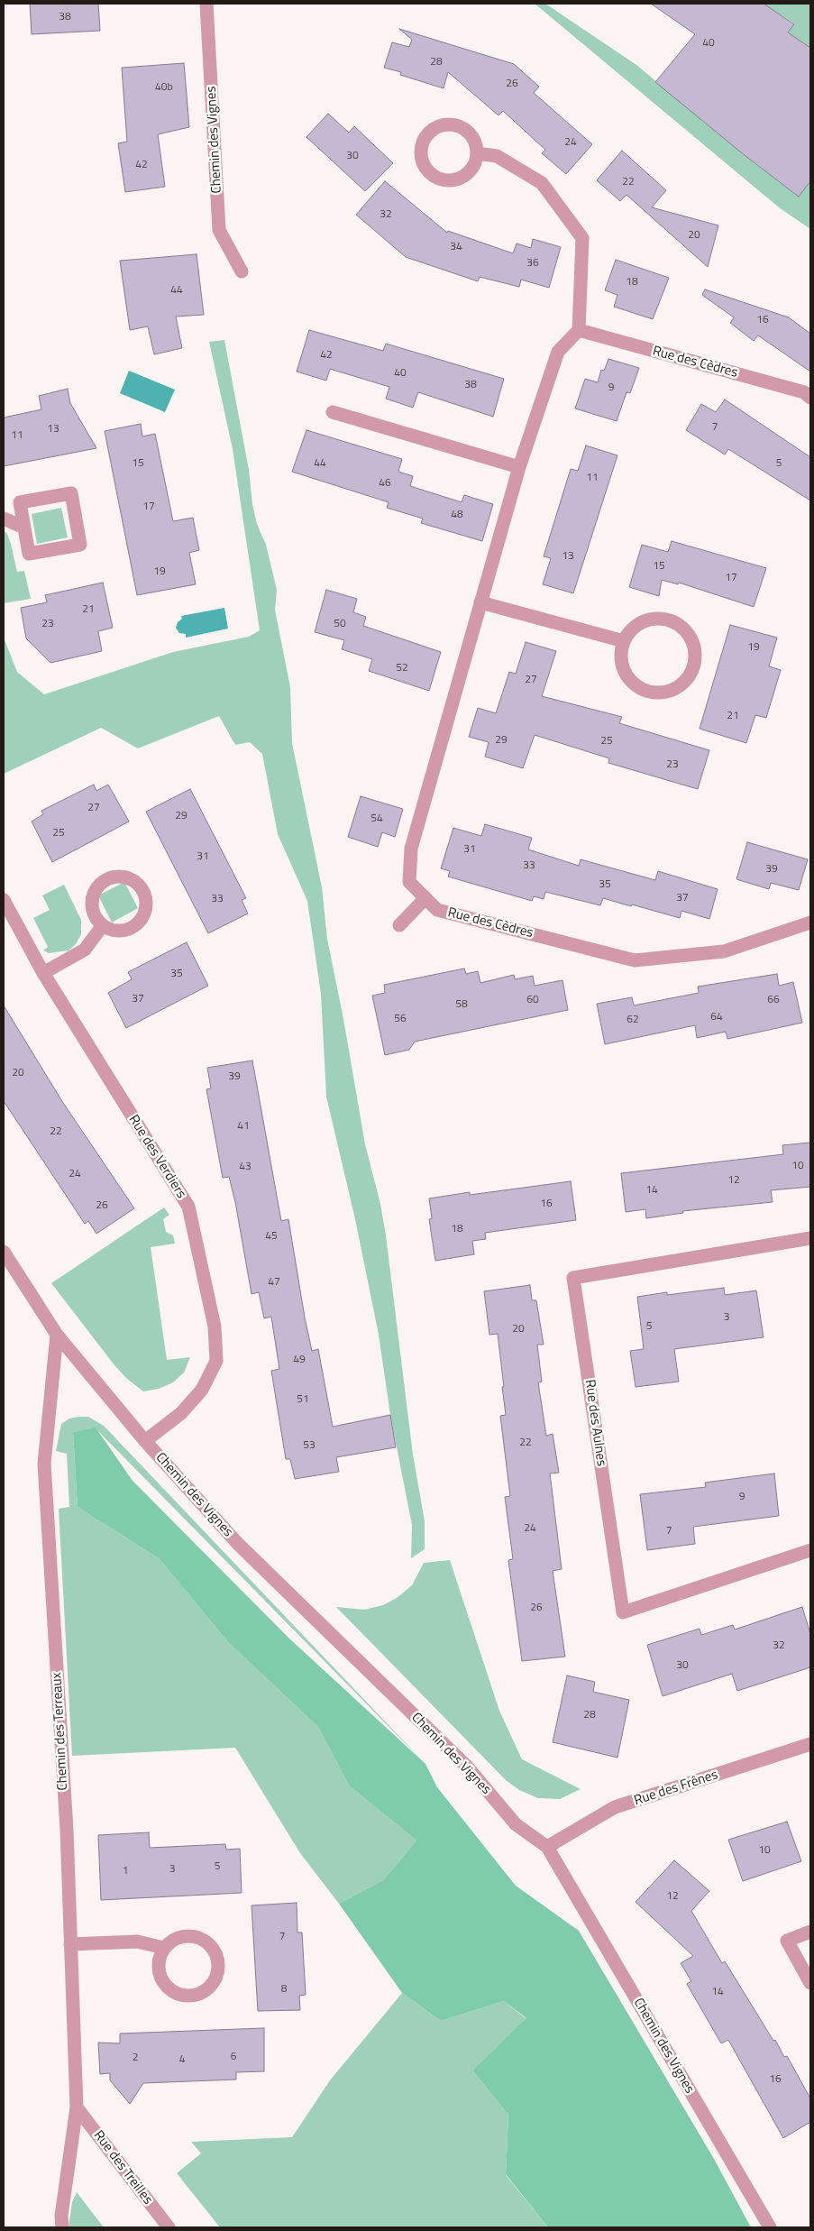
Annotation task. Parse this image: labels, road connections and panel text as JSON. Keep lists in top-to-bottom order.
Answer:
{
  "streets": {
    "street": [
      "Chemin des Vignes",
      "Rue des Cèdres",
      "Rue des Verdiers",
      "Rue des Aulnes",
      "Chemin des Terreaux",
      "Rue des Frênes",
      "Rue des Treilles"
    ]
  },
  "crossings": [
    ["Chemin des Vignes", "Rue des Verdiers"],
    ["Chemin des Vignes", "Chemin des Terreaux"],
    ["Chemin des Vignes", "Rue des Frênes"],
    ["Chemin des Terreaux", "Rue des Treilles"]
  ],
  "house_numbers": [
    "38",
    "40",
    "28",
    "26",
    "40b",
    "24",
    "30",
    "42",
    "22",
    "32",
    "20",
    "34",
    "36",
    "18",
    "44",
    "16",
    "42",
    "40",
    "38",
    "9",
    "7",
    "13",
    "11",
    "15",
    "44",
    "5",
    "11",
    "46",
    "17",
    "48",
    "13",
    "15",
    "19",
    "17",
    "21",
    "23",
    "50",
    "19",
    "52",
    "27",
    "21",
    "29",
    "25",
    "23",
    "27",
    "29",
    "54",
    "25",
    "31",
    "31",
    "33",
    "39",
    "35",
    "37",
    "33",
    "35",
    "37",
    "60",
    "66",
    "58",
    "64",
    "56",
    "62",
    "20",
    "39",
    "41",
    "22",
    "10",
    "43",
    "24",
    "12",
    "14",
    "16",
    "26",
    "18",
    "45",
    "47",
    "3",
    "5",
    "20",
    "49",
    "51",
    "22",
    "53",
    "9",
    "24",
    "7",
    "26",
    "32",
    "30",
    "28",
    "10",
    "5",
    "3",
    "1",
    "12",
    "7",
    "8",
    "14",
    "6",
    "2",
    "4",
    "16"
  ]
}
